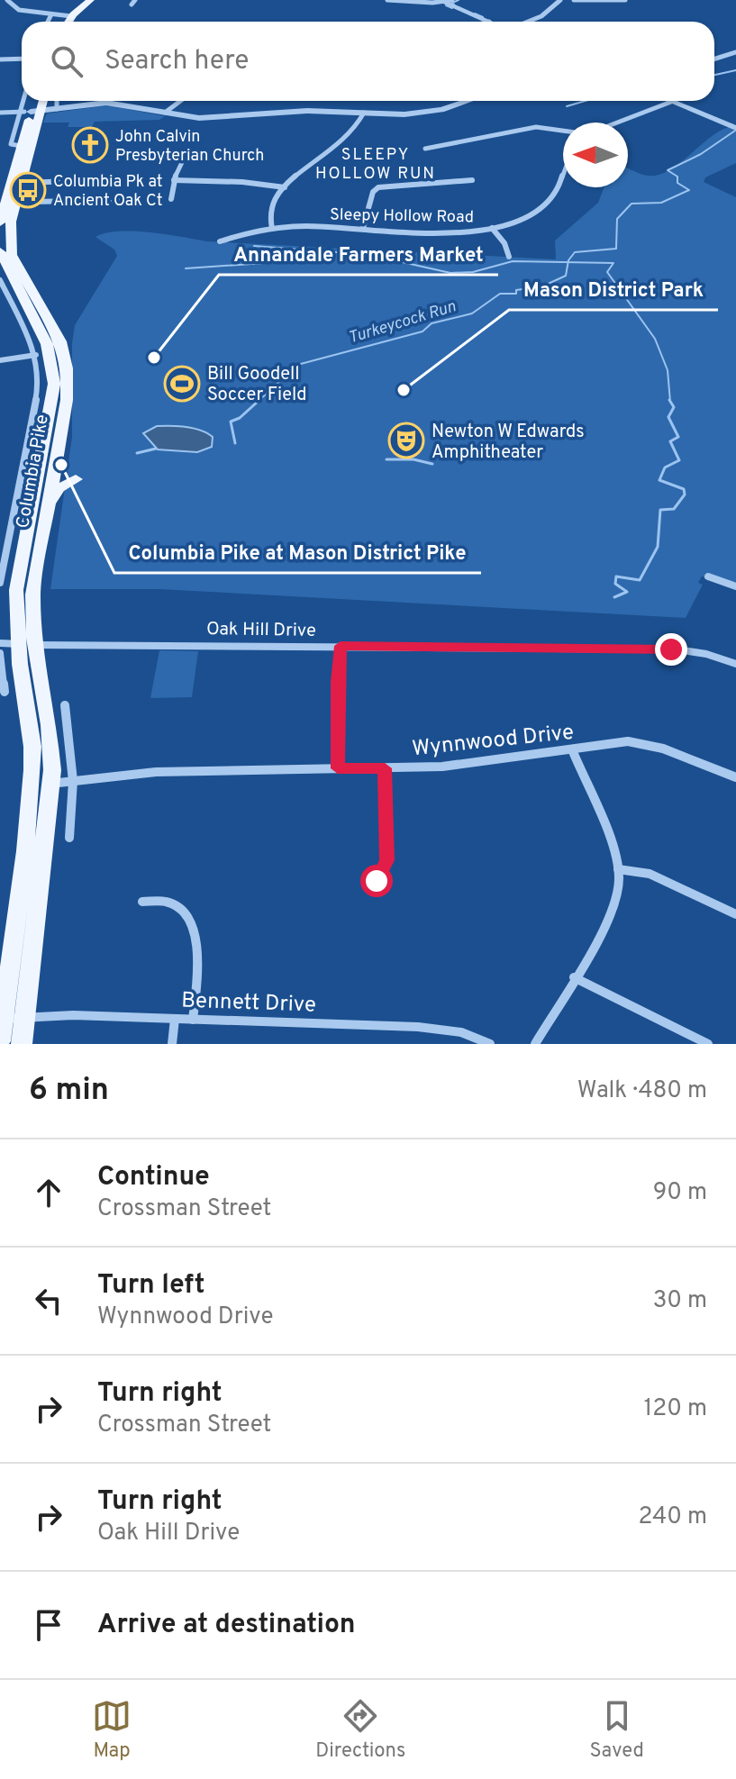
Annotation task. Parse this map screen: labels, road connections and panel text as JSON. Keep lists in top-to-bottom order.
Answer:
{
  "streets": {
    "main road": ["Columbia Pike"],
    "street": [
      "Sleepy Hollow Road",
      "Oak Hill Drive",
      "Wynnwood Drive",
      "Bennett Drive"
    ]
  },
  "crossings": [
    ["Columbia Pike", "Oak Hill Drive"],
    ["Columbia Pike", "Wynnwood Drive"],
    ["Columbia Pike", "Bennett Drive"]
  ],
  "districts": ["SLEEPY HOLLOW RUN"],
  "water": ["Turkeycock Run"],
  "places": {
    "church": ["John Calvin Presbyterian Church"],
    "bus stop": ["Columbia Pk at Ancient Oak Ct"],
    "other": ["Annandale Farmers Market", "Mason District Park", "Columbia Pike at Mason District Pike"],
    "sports": ["Bill Goodell Soccer Field"],
    "theatre": ["Newton W Edwards Amphitheater"]
  },
  "north": "left",
  "page": {
    "search": "Search here",
    "heading": ["6 min", "Walk · 480 m"],
    "list": [
      ["Continue", "Crossman Street", "90 m"],
      ["Turn left", "Wynnwood Drive", "30 m"],
      ["Turn right", "Crossman Street", "120 m"],
      ["Turn right", "Oak Hill Drive", "240 m"],
      "Arrive at destination"
    ],
    "nav": ["Map", "Directions", "Saved"]
  }
}
